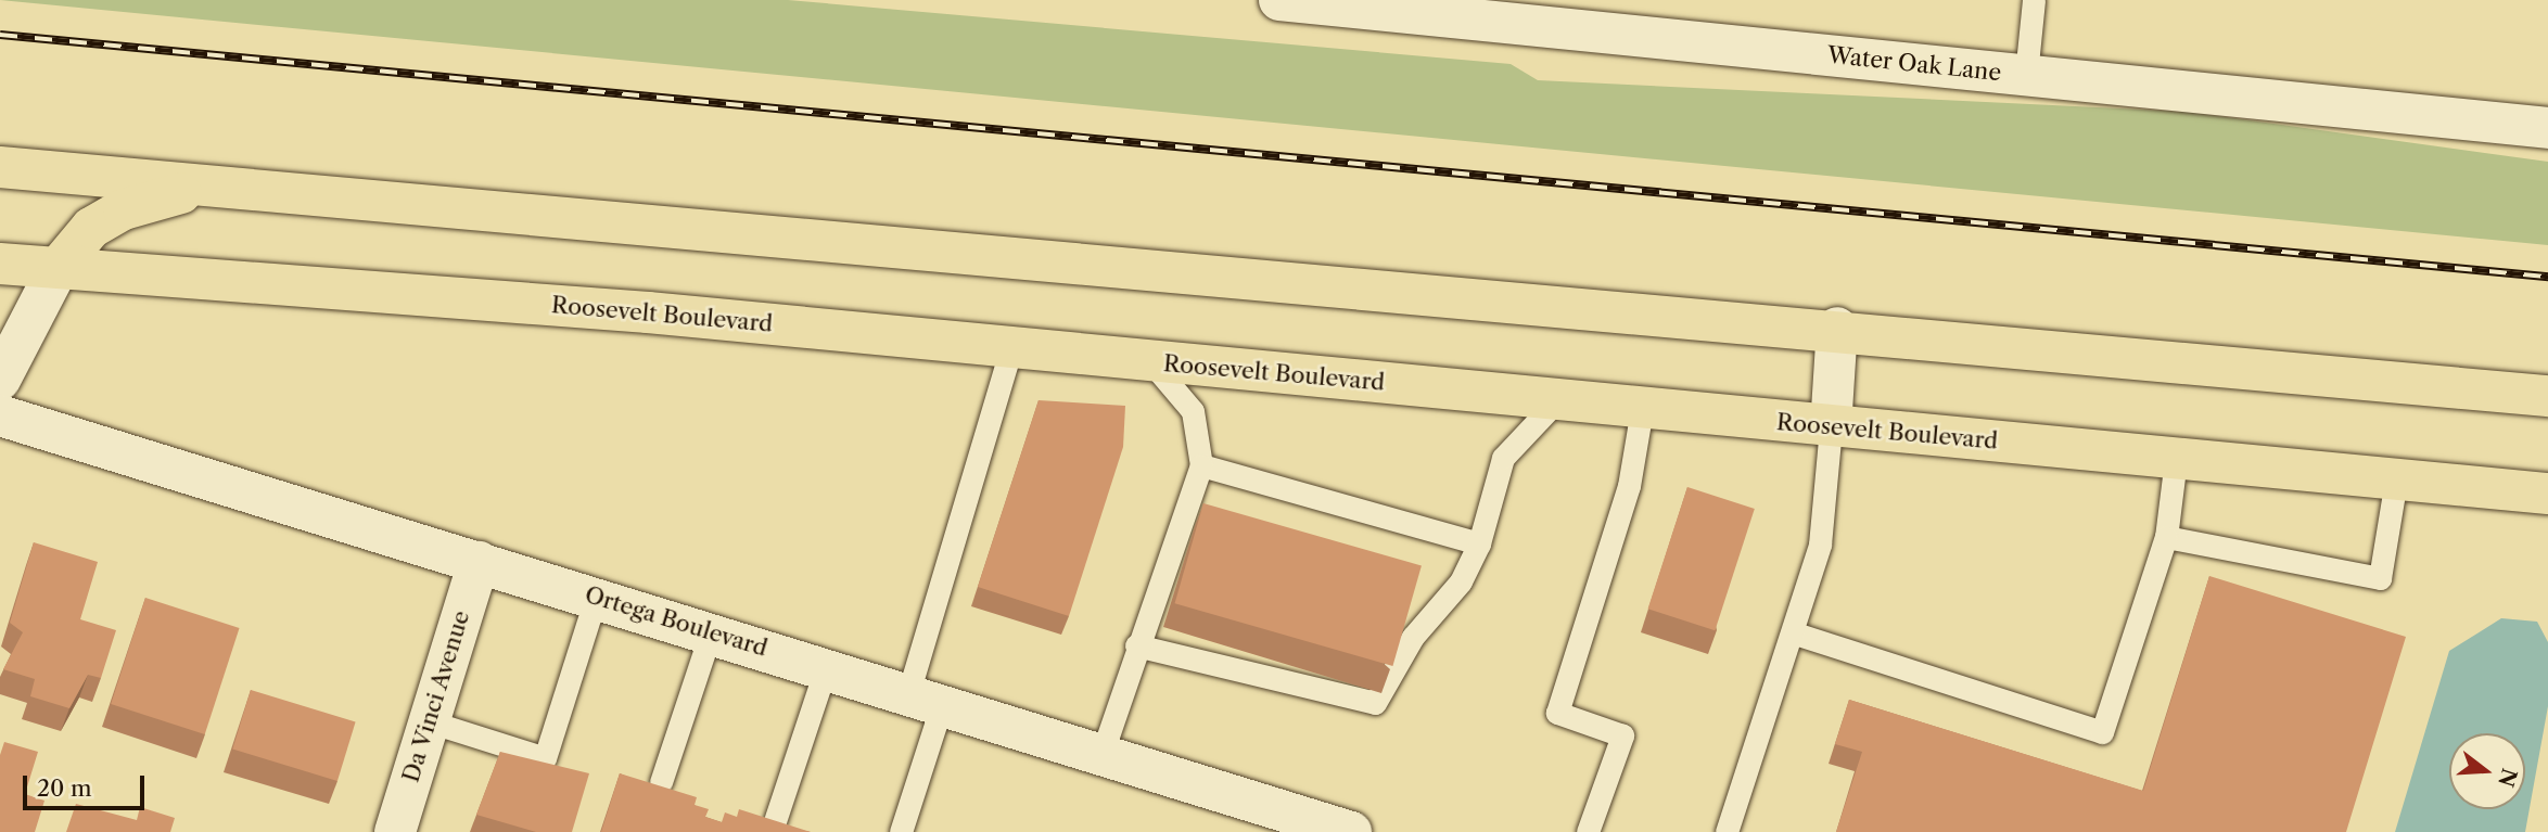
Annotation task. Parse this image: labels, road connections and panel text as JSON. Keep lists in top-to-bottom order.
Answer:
{
  "streets": {
    "highway": ["Roosevelt Boulevard"],
    "street": ["Water Oak Lane", "Ortega Boulevard", "Da Vinci Avenue"]
  },
  "crossings": [
    ["Ortega Boulevard", "Da Vinci Avenue"]
  ],
  "scale_bar": "20 m",
  "north": "right"
}
